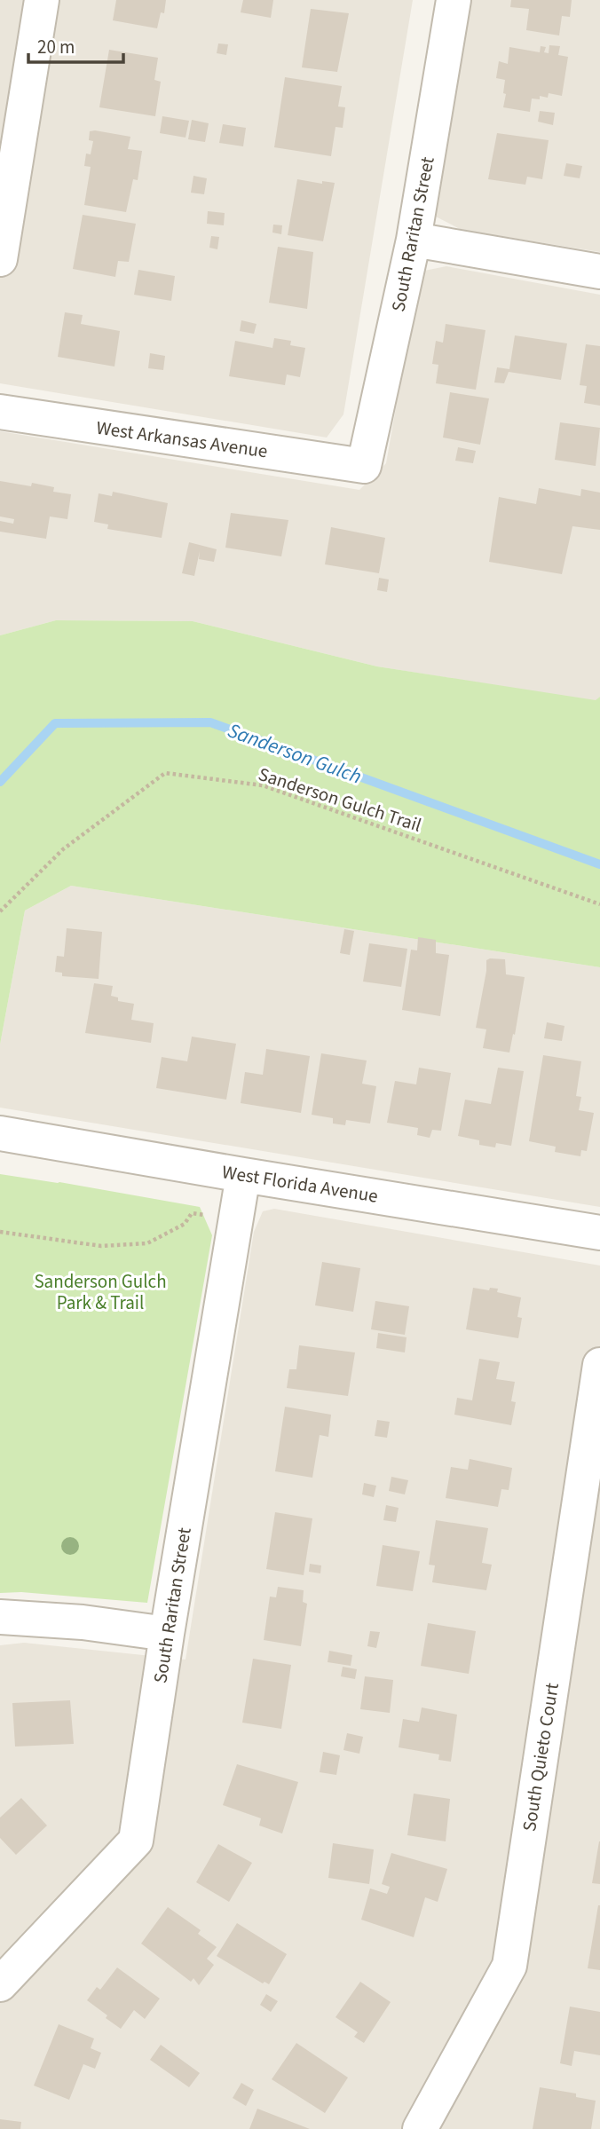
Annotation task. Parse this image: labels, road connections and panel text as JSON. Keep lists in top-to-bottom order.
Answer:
{
  "streets": {
    "street": [
      "South Raritan Street",
      "West Arkansas Avenue",
      "West Florida Avenue",
      "South Quieto Court"
    ],
    "path": ["Sanderson Gulch Trail"]
  },
  "crossings": [
    ["South Raritan Street", "West Arkansas Avenue"],
    ["South Raritan Street", "West Florida Avenue"]
  ],
  "water": ["Sanderson Gulch"],
  "parks": ["Sanderson Gulch Park & Trail"],
  "scale_bar": "20 m"
}
